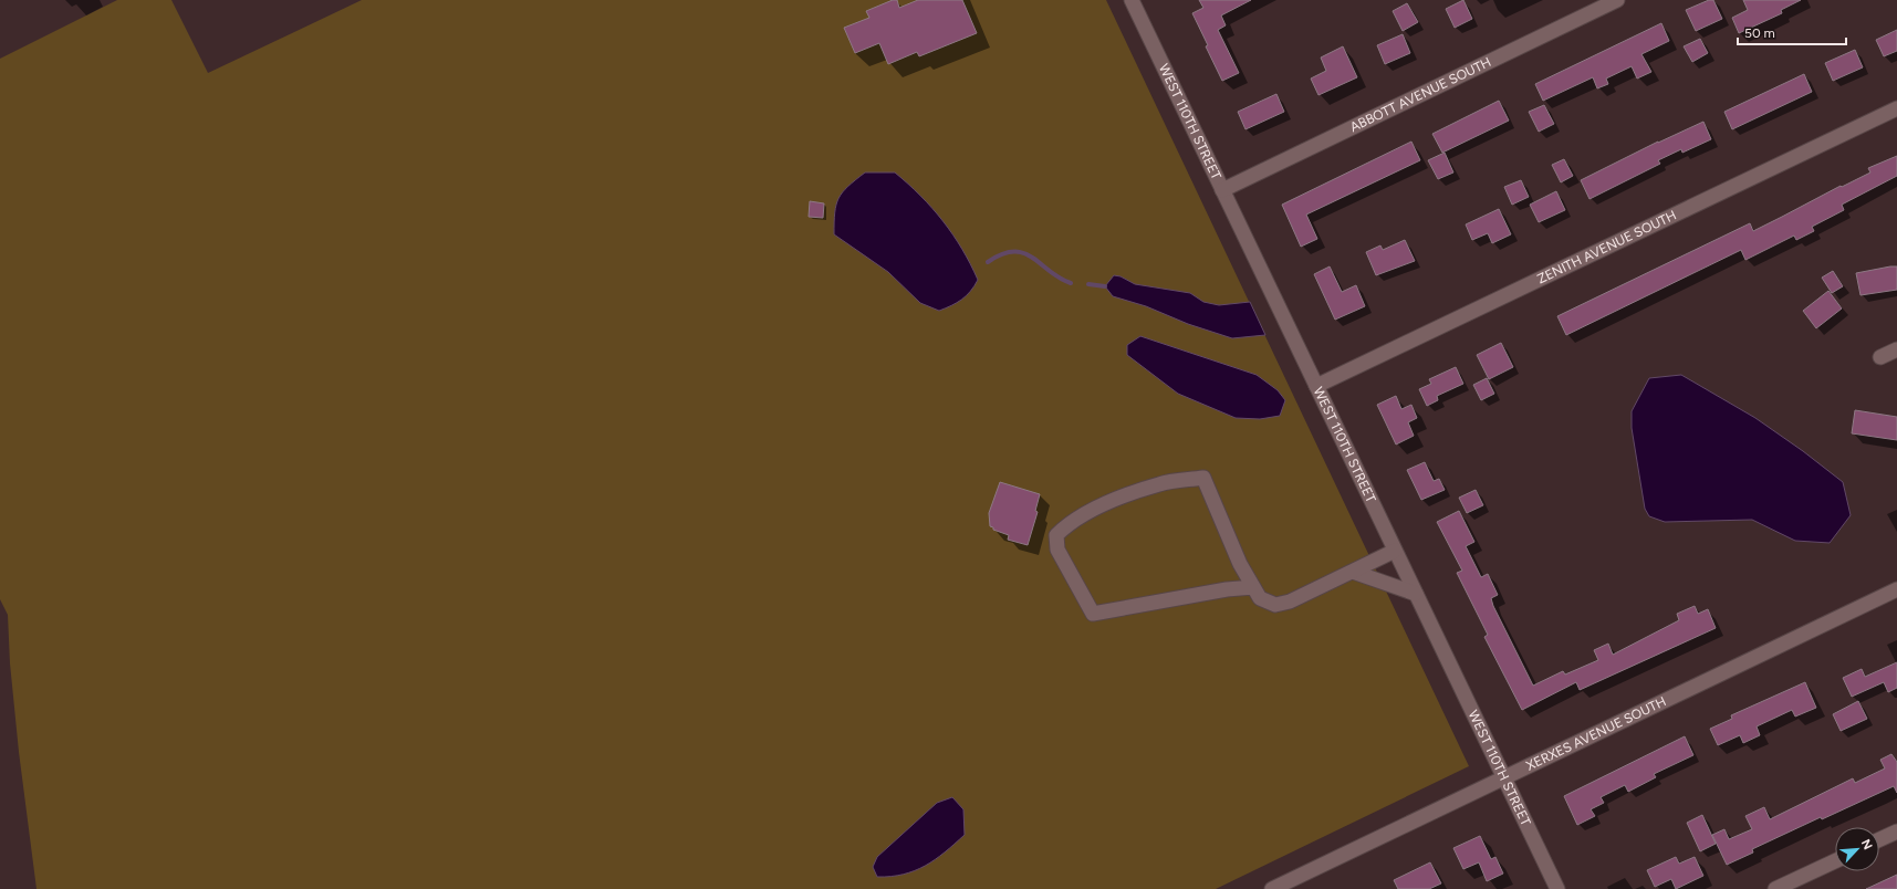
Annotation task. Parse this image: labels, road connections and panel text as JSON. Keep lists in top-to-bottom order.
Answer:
{
  "streets": {
    "street": [
      "ABBOTT AVENUE SOUTH",
      "WEST 110TH STREET",
      "ZENITH AVENUE SOUTH",
      "XERXES AVENUE SOUTH"
    ]
  },
  "crossings": [
    ["ABBOTT AVENUE SOUTH", "WEST 110TH STREET"],
    ["WEST 110TH STREET", "ZENITH AVENUE SOUTH"],
    ["WEST 110TH STREET", "XERXES AVENUE SOUTH"]
  ],
  "scale_bar": "50 m",
  "north": "top right"
}
